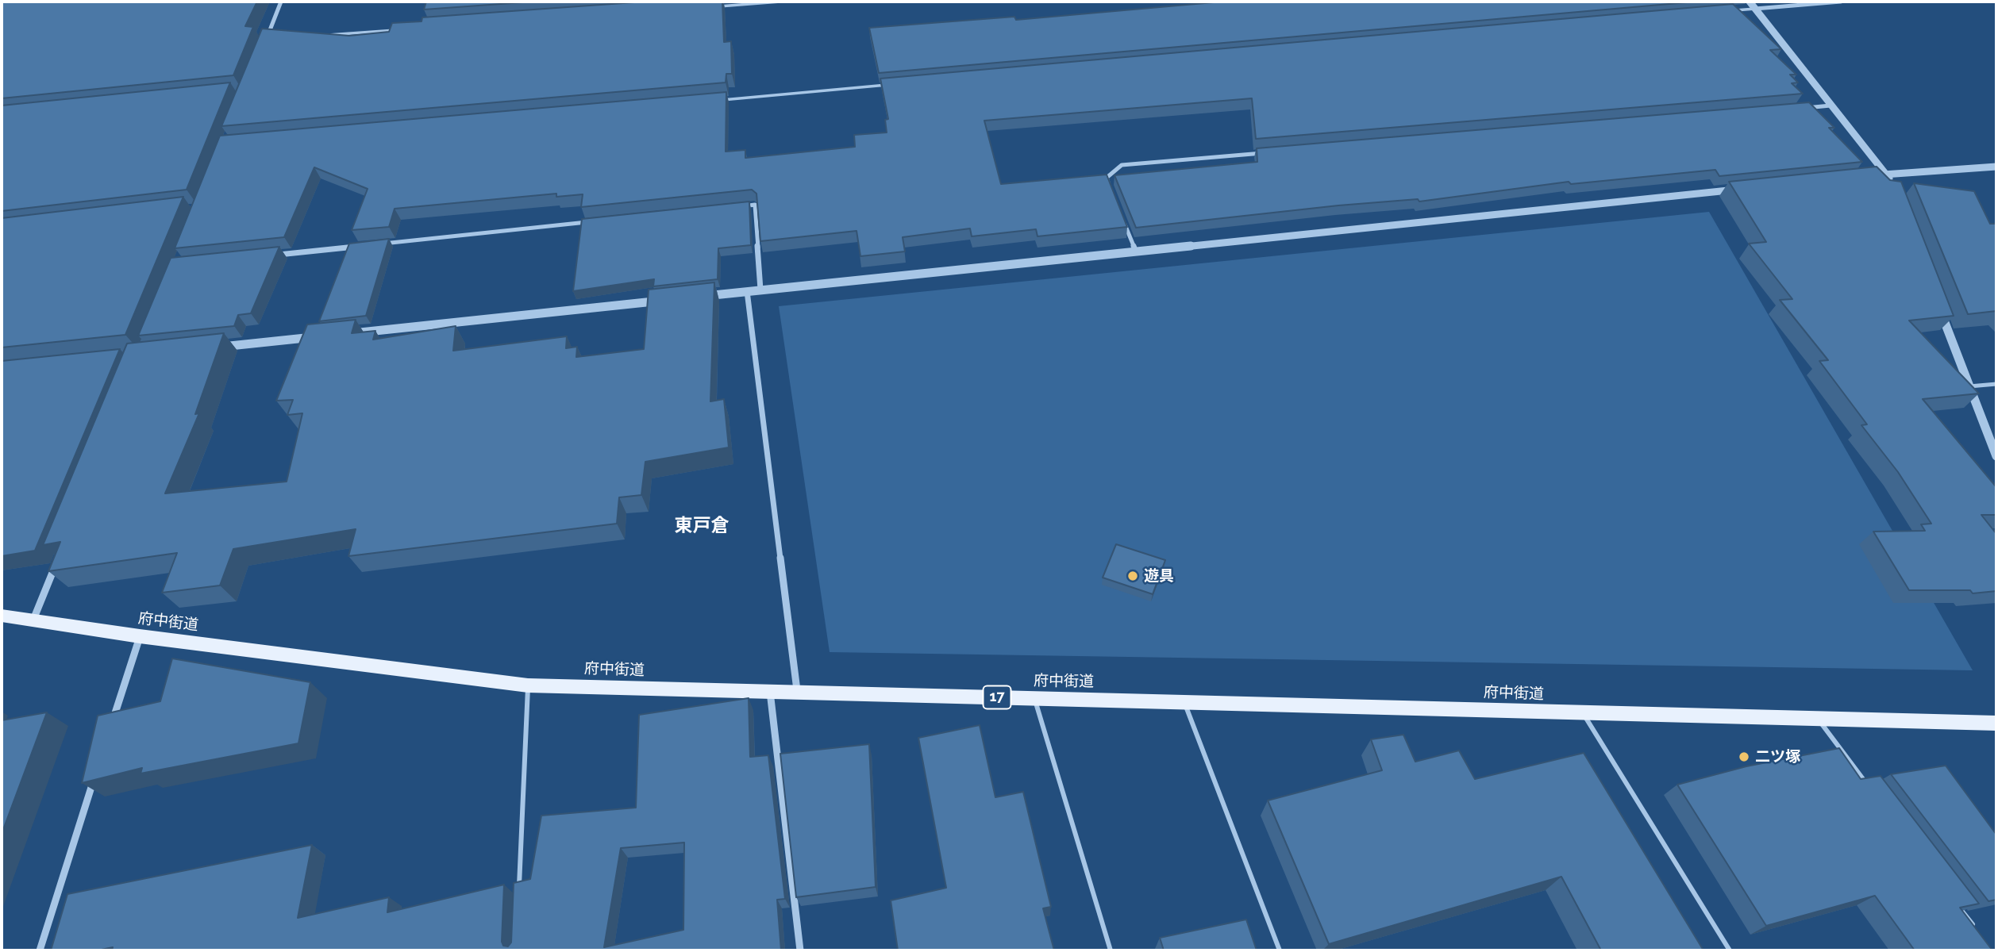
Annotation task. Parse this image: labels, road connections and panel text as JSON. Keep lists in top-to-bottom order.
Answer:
{
  "streets": {
    "main road": ["府中街道", "17"]
  },
  "districts": ["東戸倉"],
  "places": ["遊具", "二ツ塚"]
}
